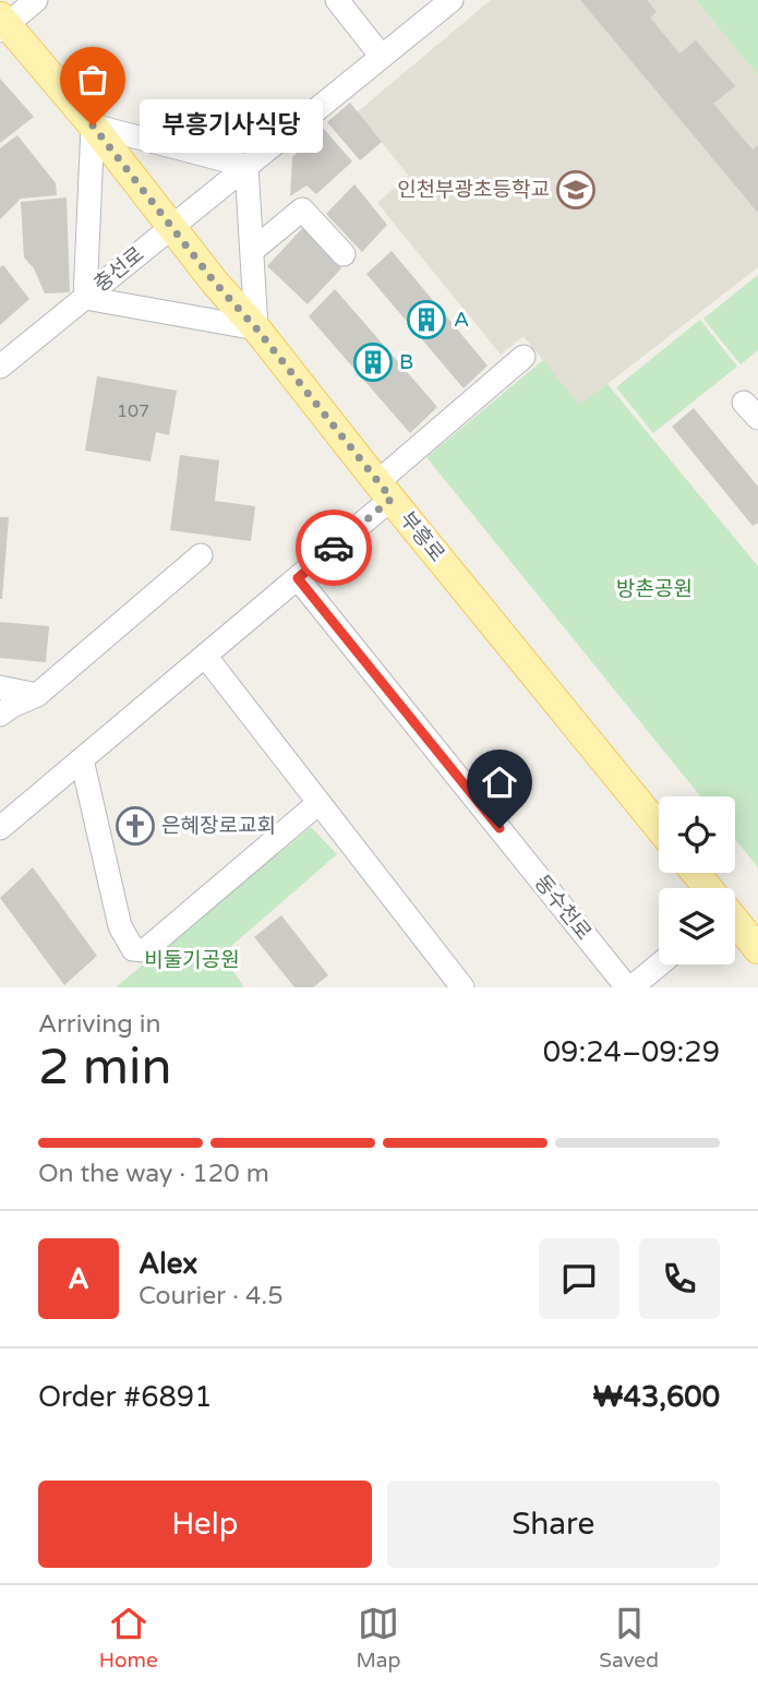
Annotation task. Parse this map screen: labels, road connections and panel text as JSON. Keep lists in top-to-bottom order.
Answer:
{
  "streets": {
    "main road": ["부흥로"],
    "street": ["충선로", "동수천로"]
  },
  "crossings": [
    ["충선로", "부흥로"]
  ],
  "parks": ["방촌공원", "비둘기공원"],
  "places": {
    "other": ["부흥기사식당"],
    "school or university": ["인천부광초등학교"],
    "building": ["A", "B"],
    "church": ["은혜장로교회"]
  },
  "house_numbers": ["107"],
  "page": {
    "bubble": "부흥기사식당",
    "heading": ["2 min", "Arriving in", "09:24–09:29"],
    "panel": [
      "Alex",
      "Courier · 4.5",
      "Order #6891",
      "₩43,600"
    ],
    "bar": "On the way · 120 m",
    "round": "A",
    "buttons": ["Help", "Share"],
    "tabs": ["Home", "Map", "Saved"]
  }
}
